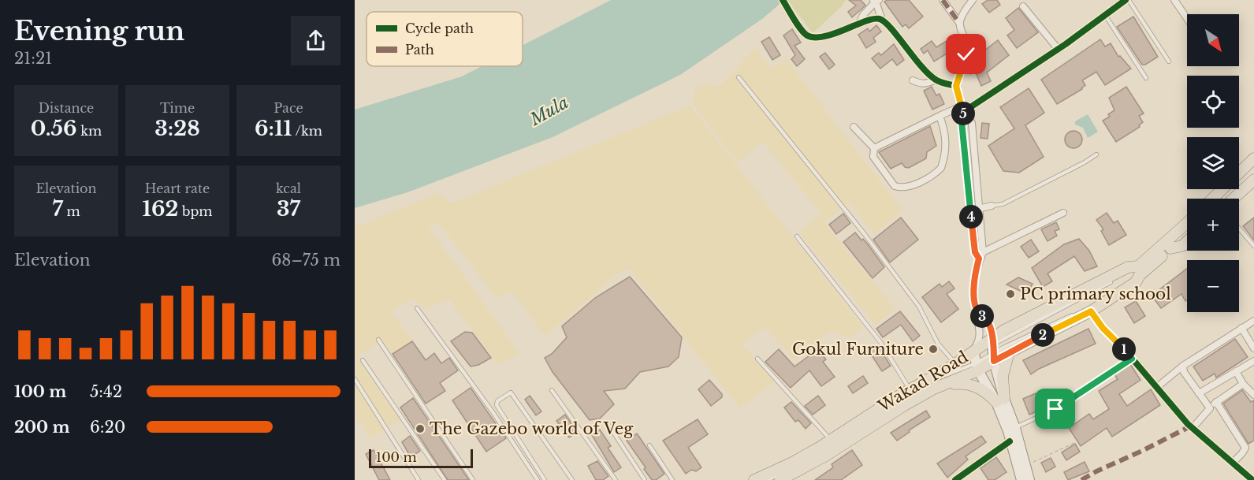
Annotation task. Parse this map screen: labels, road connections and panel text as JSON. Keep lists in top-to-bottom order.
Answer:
{
  "streets": {
    "main road": ["Wakad Road"]
  },
  "water": ["Mula"],
  "places": ["PC primary school", "Gokul Furniture", "The Gazebo world of Veg"],
  "legend": ["Cycle path", "Path"],
  "scale_bar": "100 m",
  "north": "bottom right",
  "page": {
    "heading": ["Evening run", "21:21"],
    "map_buttons": ["+", "−"],
    "stats": [
      ["Distance", "0.56 km"],
      ["Time", "3:28"],
      ["Pace", "6:11 /km"],
      ["Elevation", "7 m"],
      ["Heart rate", "162 bpm"],
      ["kcal", "37"]
    ],
    "pins": [
      "5",
      "4",
      "3",
      "2",
      "1"
    ],
    "chart": ["Elevation", "68–75 m"],
    "list": [
      {
        "name": "100 m",
        "note": "5:42"
      },
      {
        "name": "200 m",
        "note": "6:20"
      }
    ],
    "scale": "100 m"
  }
}
